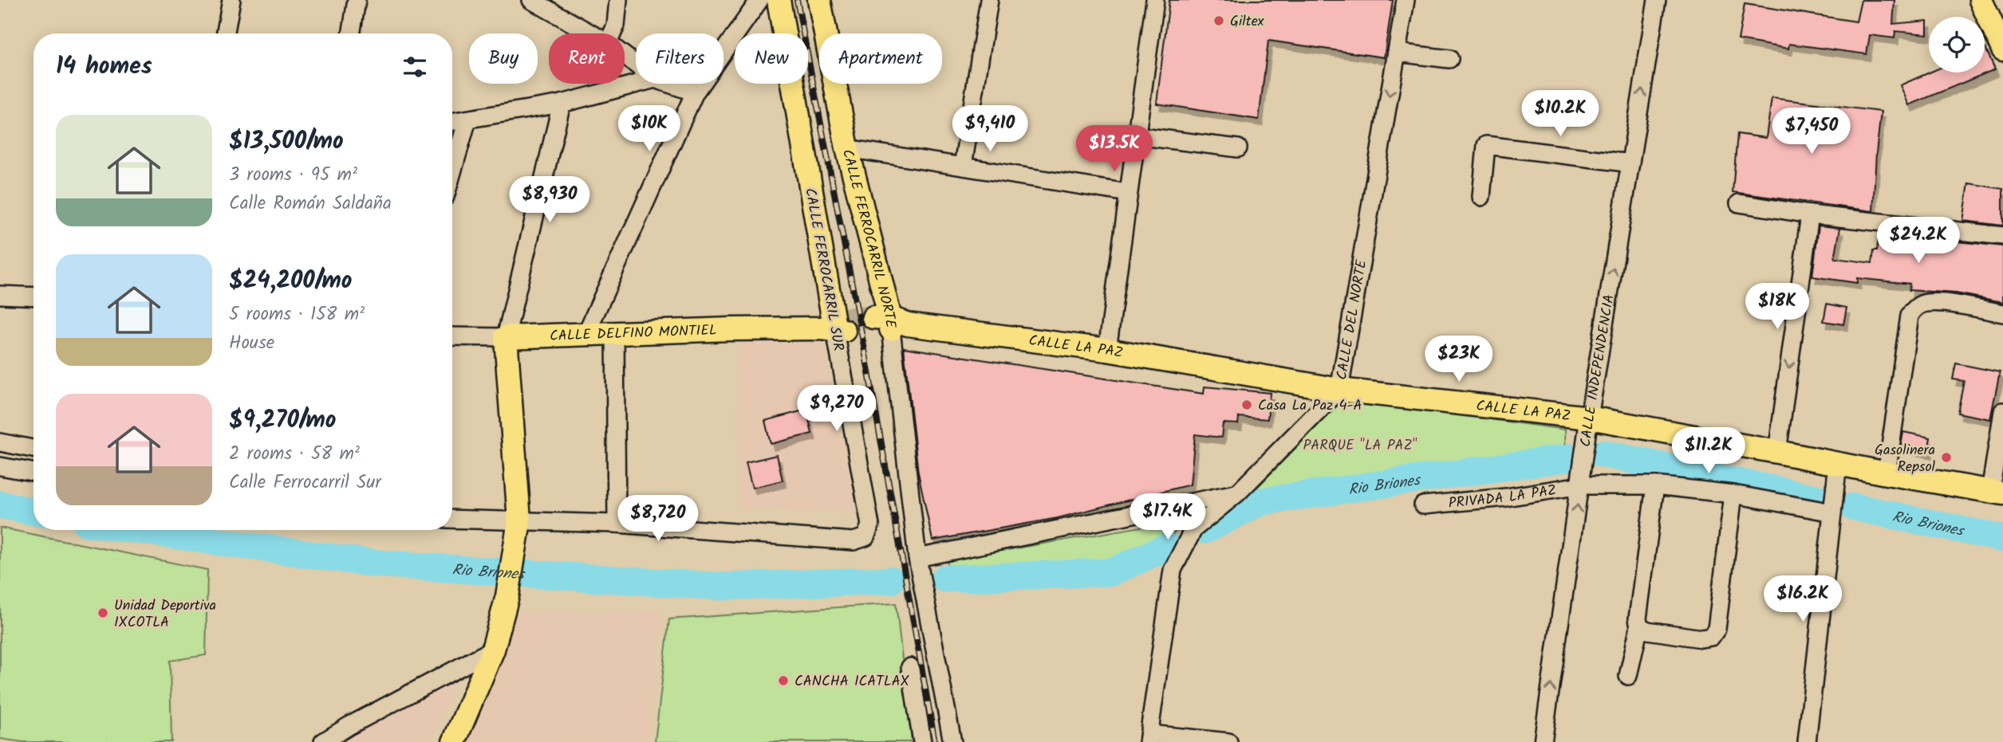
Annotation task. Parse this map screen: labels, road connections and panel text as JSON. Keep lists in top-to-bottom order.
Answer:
{
  "streets": {
    "main road": [
      "CALLE FERROCARRIL NORTE",
      "CALLE FERROCARRIL SUR",
      "CALLE DELFINO MONTIEL",
      "CALLE LA PAZ"
    ],
    "street": ["CALLE DEL NORTE", "CALLE INDEPENDENCIA", "PRIVADA LA PAZ"]
  },
  "crossings": [
    ["CALLE FERROCARRIL NORTE", "CALLE LA PAZ"],
    ["CALLE FERROCARRIL SUR", "CALLE DELFINO MONTIEL"],
    ["CALLE DEL NORTE", "CALLE LA PAZ"],
    ["CALLE LA PAZ", "CALLE INDEPENDENCIA"],
    ["CALLE INDEPENDENCIA", "PRIVADA LA PAZ"]
  ],
  "one_way": ["CALLE DEL NORTE", "CALLE INDEPENDENCIA"],
  "water": ["Rio Briones"],
  "parks": ["PARQUE \"LA PAZ\""],
  "places": [
    "Giltex",
    "Casa La Paz 4-A",
    "Gasolinera Repsol",
    "Unidad Deportiva IXCOTLA",
    "CANCHA ICATLAX"
  ],
  "page": {
    "chip": [
      "Buy",
      "Rent",
      "Filters",
      "New",
      "Apartment"
    ],
    "heading": "14 homes",
    "price": [
      "$10.2K",
      "$10K",
      "$9,410",
      "$7,450",
      "$13.5K",
      "$8,930",
      "$24.2K",
      "$18K",
      "$23K",
      "$9,270",
      "$11.2K",
      "$17.4K",
      "$8,720",
      "$16.2K"
    ],
    "list": [
      {
        "name": "$13,500/mo",
        "note": "3 rooms · 95 m² · Calle Román Saldaña"
      },
      {
        "name": "$24,200/mo",
        "note": "5 rooms · 158 m² · House"
      },
      {
        "name": "$9,270/mo",
        "note": "2 rooms · 58 m² · Calle Ferrocarril Sur"
      }
    ]
  }
}
